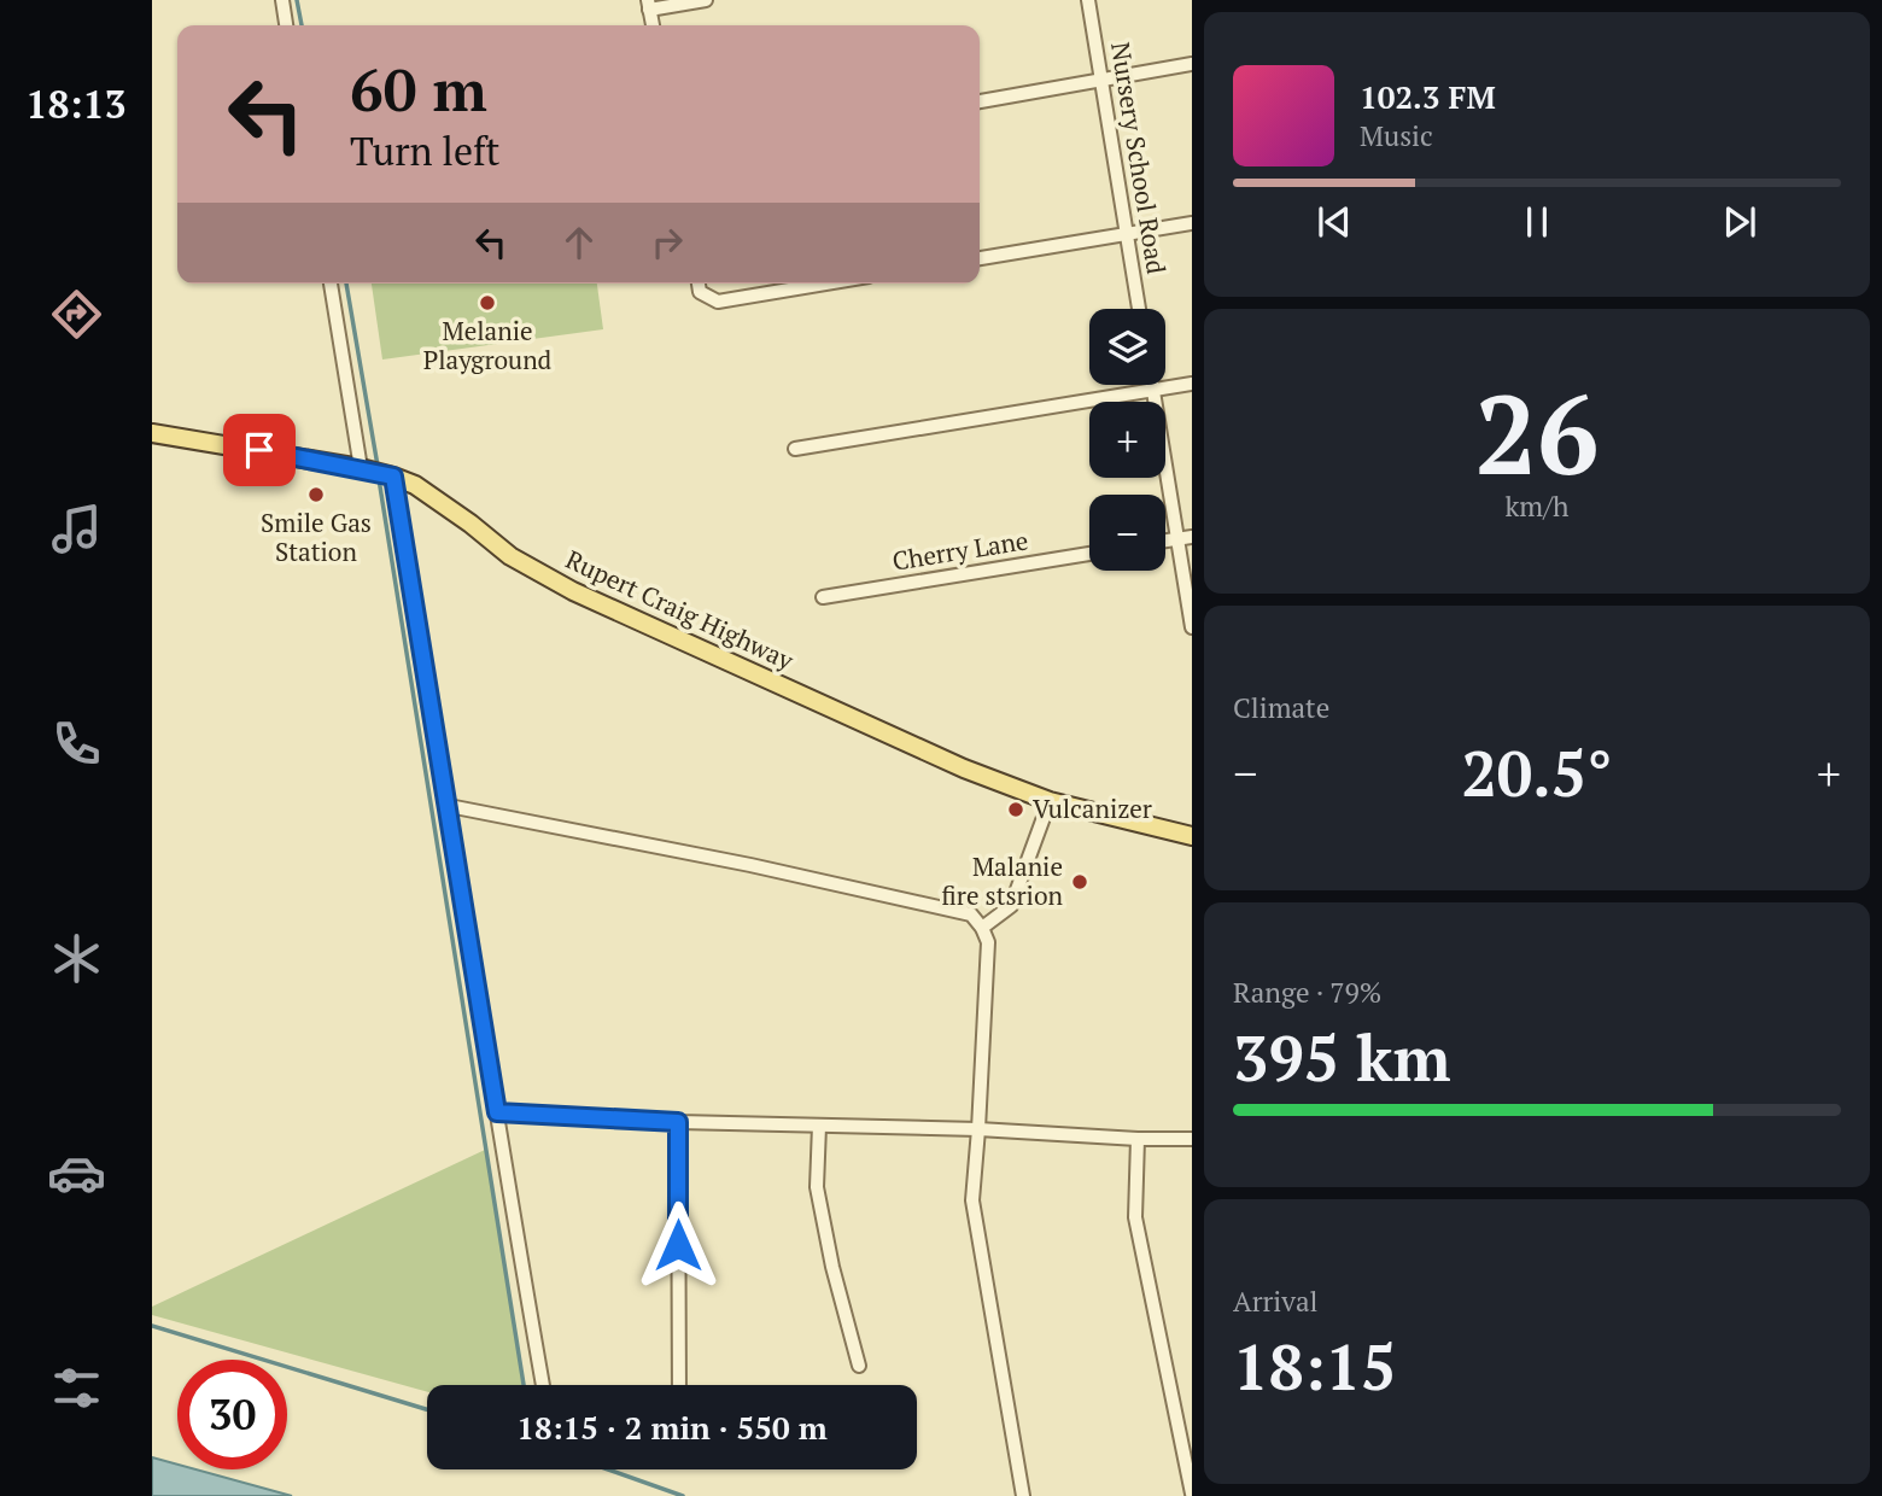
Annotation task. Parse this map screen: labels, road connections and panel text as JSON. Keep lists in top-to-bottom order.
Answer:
{
  "streets": {
    "main road": ["Rupert Craig Highway"],
    "street": ["Nursery School Road", "Cherry Lane"]
  },
  "places": [
    "Melanie Playground",
    "Smile Gas Station",
    "Vulcanizer",
    "Malanie fire stsrion"
  ],
  "page": {
    "tabs": "18:13",
    "turn": ["60 m", "Turn left"],
    "song": ["102.3 FM", "Music"],
    "map_buttons": ["+", "−"],
    "tile": [
      ["26", "km/h"],
      "Climate",
      ["Range · 79%", "395 km"],
      ["Arrival", "18:15"]
    ],
    "heat": ["−", "20.5°", "+"],
    "limit": "30",
    "trip": "18:15 · 2 min · 550 m"
  }
}
